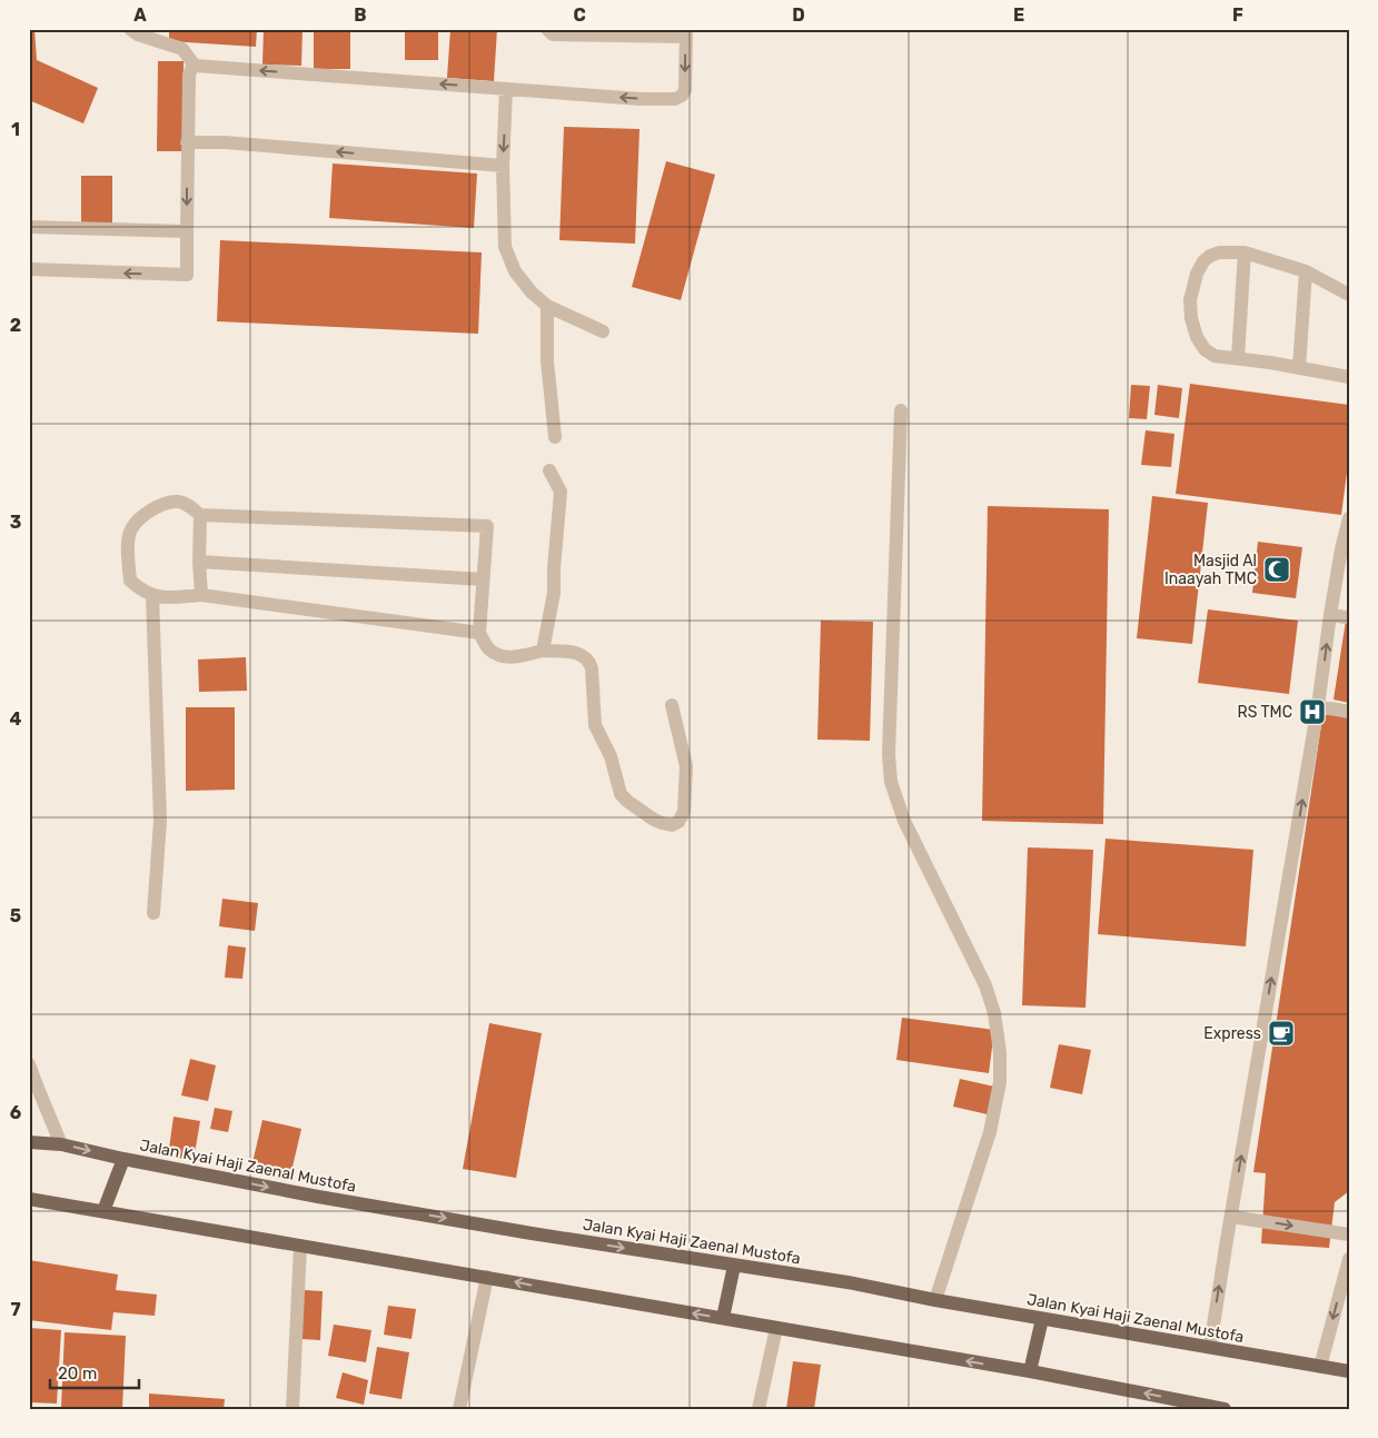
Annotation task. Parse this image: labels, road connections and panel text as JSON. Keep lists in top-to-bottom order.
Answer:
{
  "streets": {
    "main road": ["Jalan Kyai Haji Zaenal Mustofa"]
  },
  "places": {
    "mosque": ["Masjid Al Inaayah TMC"],
    "hospital": ["RS TMC"],
    "cafe": ["Express"]
  },
  "scale_bar": "20 m",
  "grid": {
    "columns": [
      "A",
      "B",
      "C",
      "D",
      "E",
      "F"
    ],
    "rows": [
      "1",
      "2",
      "3",
      "4",
      "5",
      "6",
      "7"
    ]
  }
}
